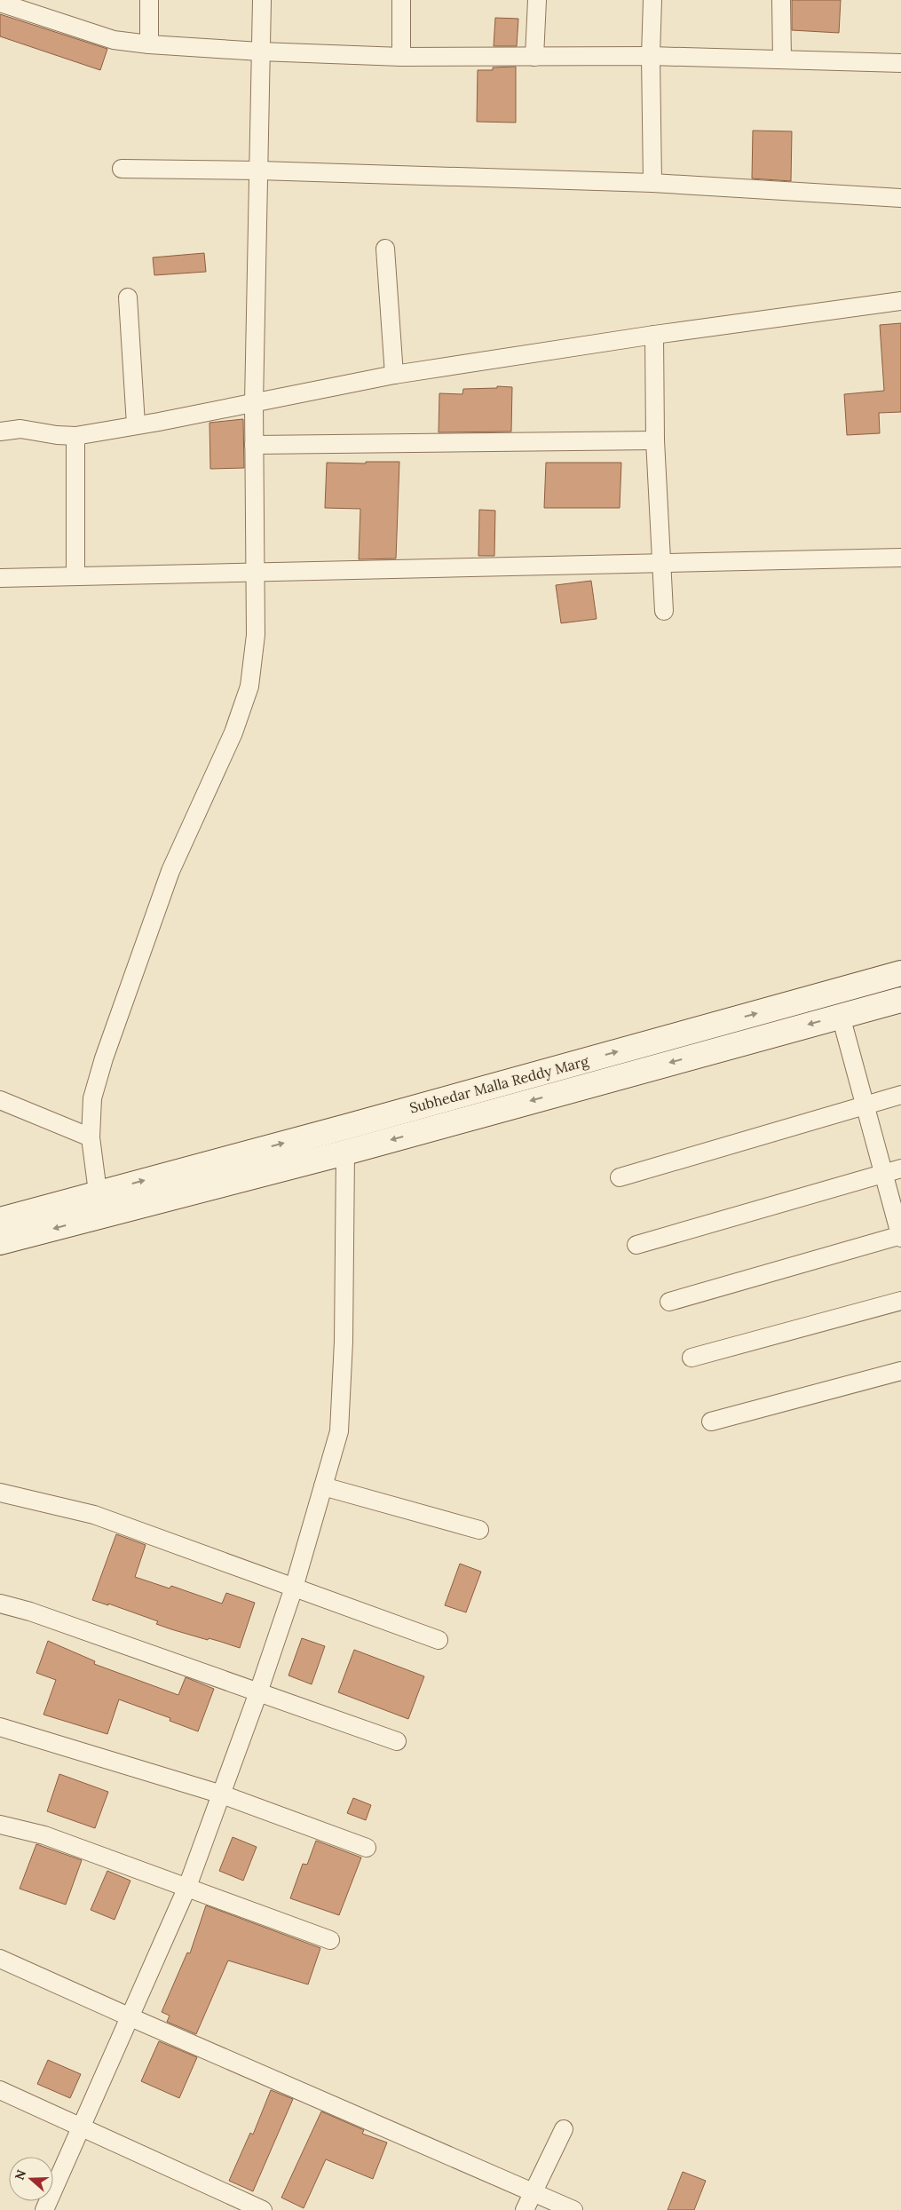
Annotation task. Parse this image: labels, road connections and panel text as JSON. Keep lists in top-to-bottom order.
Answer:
{
  "streets": {
    "main road": ["Subhedar Malla Reddy Marg"]
  },
  "north": "left"
}
